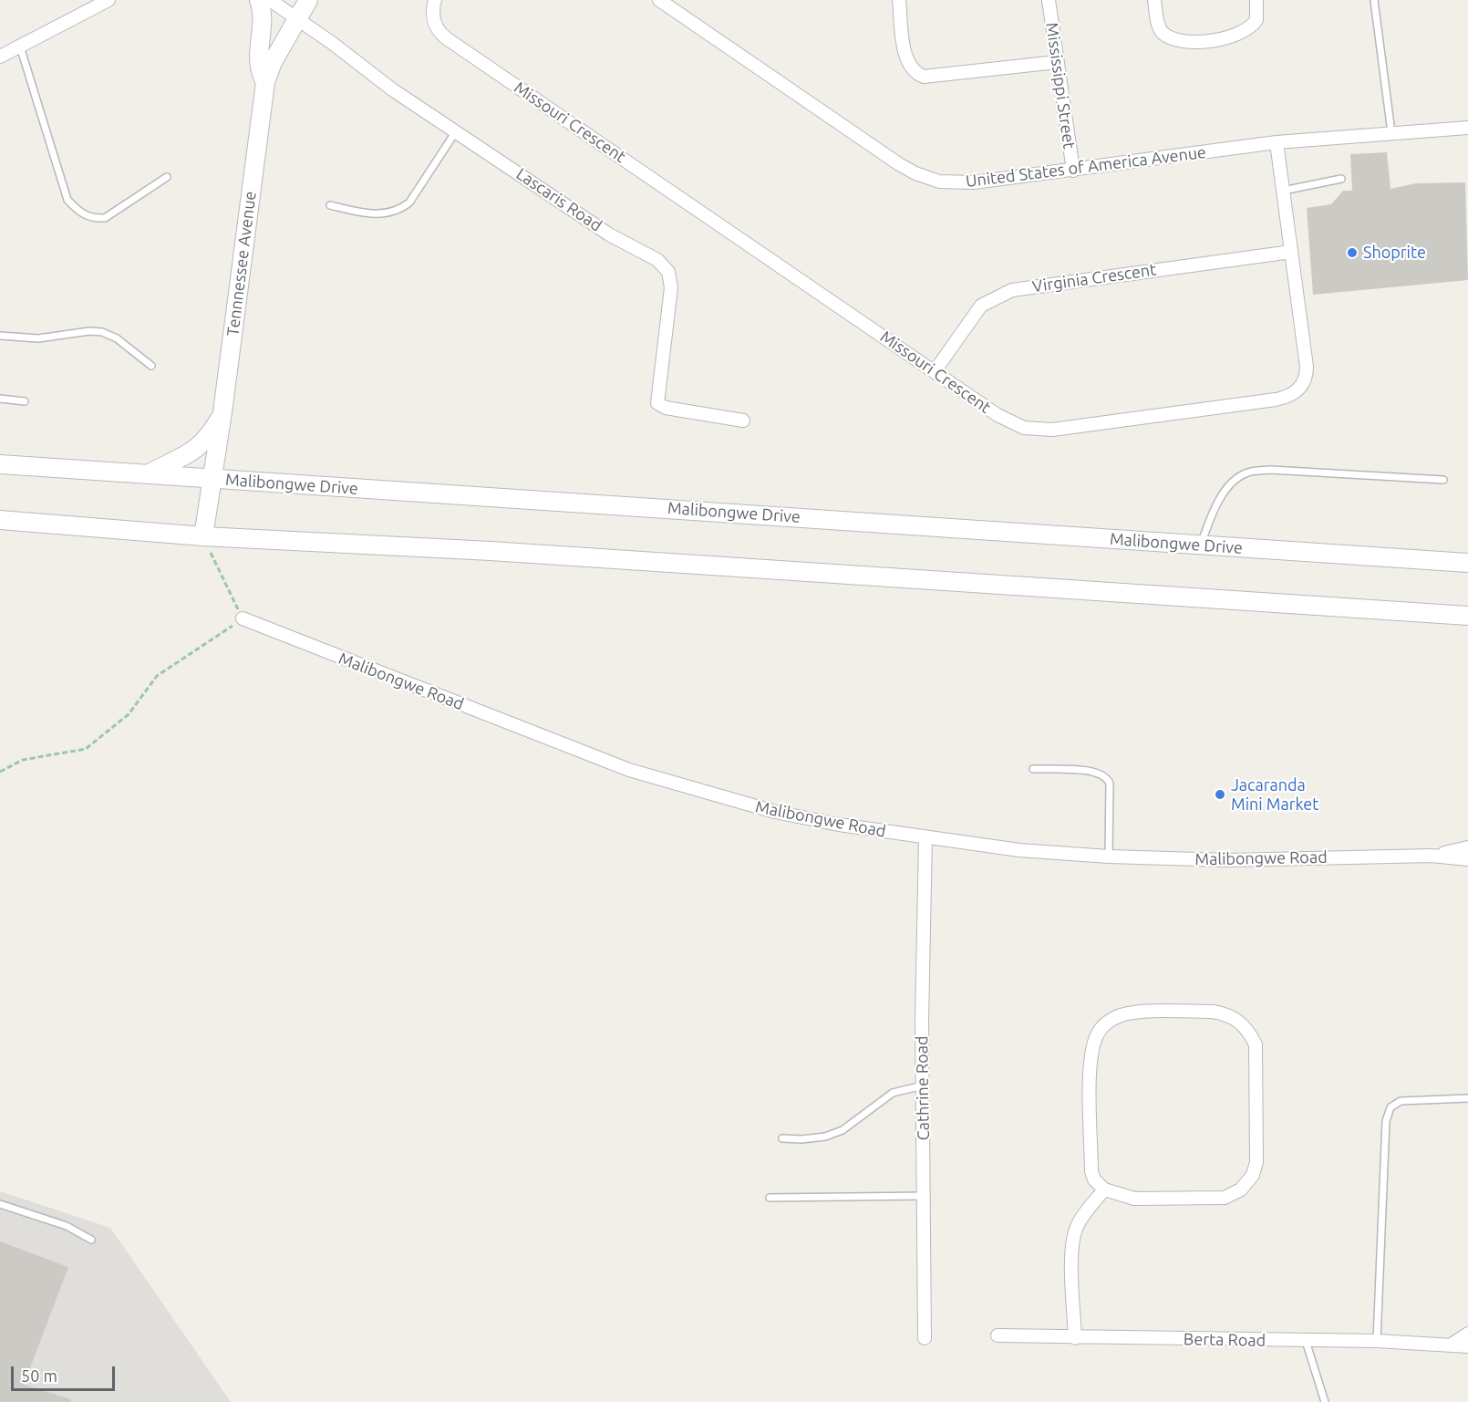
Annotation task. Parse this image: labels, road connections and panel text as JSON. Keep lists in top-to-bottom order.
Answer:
{
  "streets": {
    "main road": ["Tennnessee Avenue", "Malibongwe Drive"],
    "street": [
      "Mississippi Street",
      "Missouri Crescent",
      "United States of America Avenue",
      "Lascaris Road",
      "Virginia Crescent",
      "Malibongwe Road",
      "Cathrine Road",
      "Berta Road"
    ]
  },
  "crossings": [
    ["Mississippi Street", "United States of America Avenue"],
    ["Missouri Crescent", "United States of America Avenue"],
    ["Missouri Crescent", "Virginia Crescent"],
    ["Lascaris Road", "Tennnessee Avenue"],
    ["Tennnessee Avenue", "Malibongwe Drive"],
    ["Malibongwe Road", "Cathrine Road"]
  ],
  "places": ["Shoprite", "Jacaranda Mini Market"],
  "scale_bar": "50 m"
}
